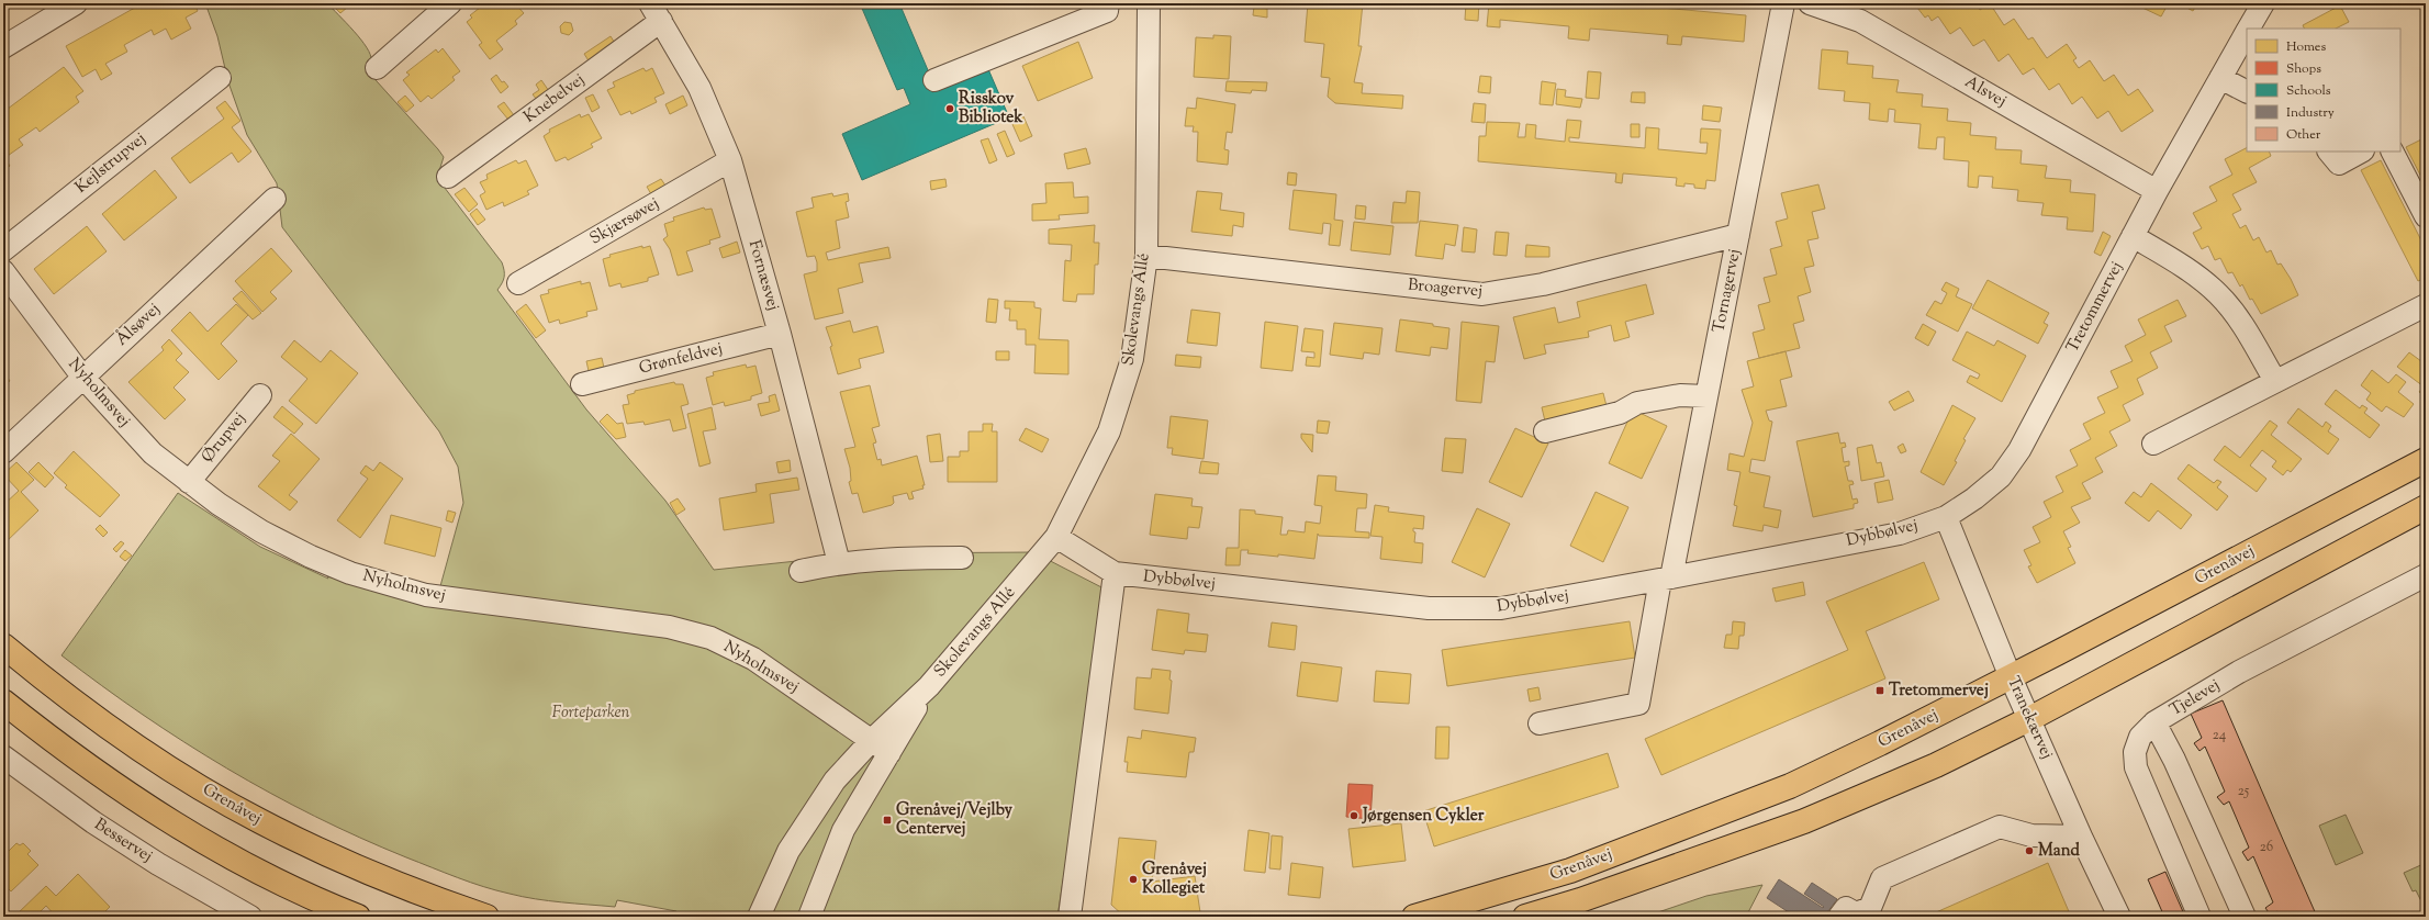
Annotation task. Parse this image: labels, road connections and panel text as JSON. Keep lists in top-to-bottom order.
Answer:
{
  "streets": {
    "main road": ["Grenåvej"],
    "street": [
      "Alsvej",
      "Knebelvej",
      "Kejlstrupvej",
      "Skjærsøvej",
      "Fornæsvej",
      "Broagervej",
      "Tornagervej",
      "Tretommervej",
      "Skolevangs Allé",
      "Ålsøvej",
      "Grønfeldvej",
      "Nyholmsvej",
      "Ørupvej",
      "Dybbølvej",
      "Tjelevej",
      "Tranekærvej",
      "Besservej"
    ]
  },
  "crossings": [
    ["Alsvej", "Tretommervej"],
    ["Knebelvej", "Fornæsvej"],
    ["Skjærsøvej", "Fornæsvej"],
    ["Fornæsvej", "Grønfeldvej"],
    ["Broagervej", "Tornagervej"],
    ["Broagervej", "Skolevangs Allé"],
    ["Tornagervej", "Dybbølvej"],
    ["Tretommervej", "Dybbølvej"],
    ["Tretommervej", "Tranekærvej"],
    ["Skolevangs Allé", "Nyholmsvej"],
    ["Skolevangs Allé", "Dybbølvej"],
    ["Ålsøvej", "Nyholmsvej"],
    ["Nyholmsvej", "Ørupvej"],
    ["Dybbølvej", "Tranekærvej"],
    ["Grenåvej", "Tranekærvej"]
  ],
  "parks": ["Forteparken"],
  "places": {
    "other": [
      "Risskov Bibliotek",
      "Jørgensen Cykler",
      "Mand",
      "Grenåvej Kollegiet"
    ],
    "transit": ["Tretommervej", "Grenåvej/Vejlby Centervej"]
  },
  "house_numbers": ["24", "25", "26"],
  "legend": [
    "Homes",
    "Shops",
    "Schools",
    "Industry",
    "Other"
  ]
}
